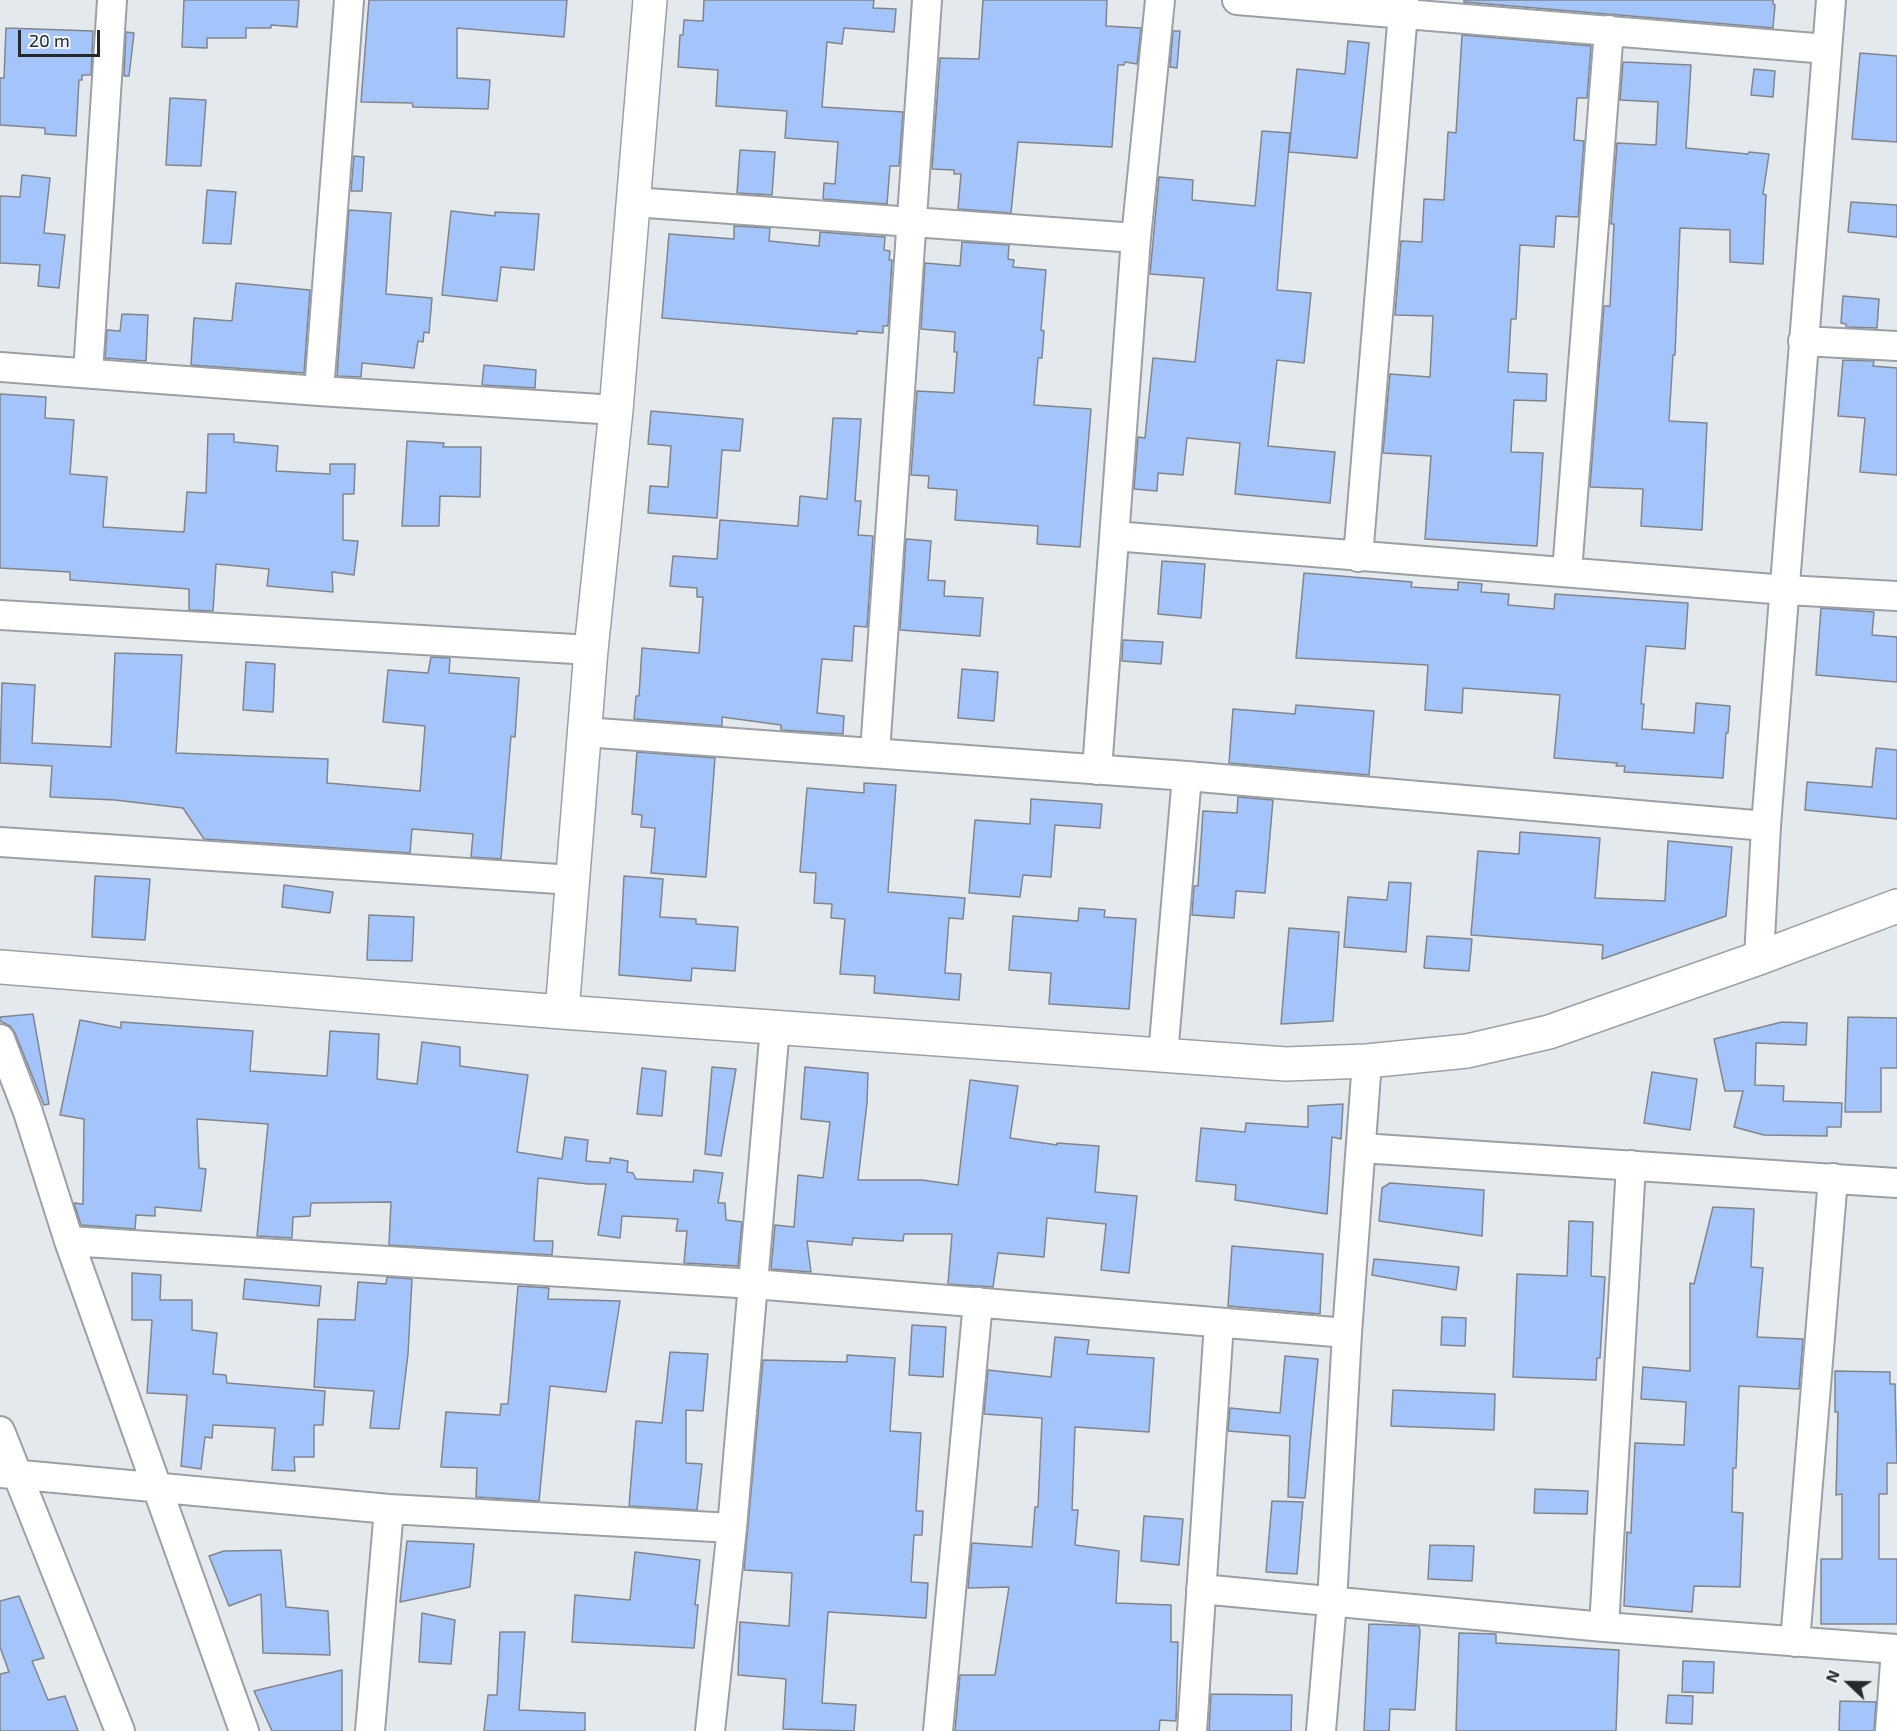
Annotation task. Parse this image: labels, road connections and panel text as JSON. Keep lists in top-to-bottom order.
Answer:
{
  "scale_bar": "20 m",
  "north": "left"
}
